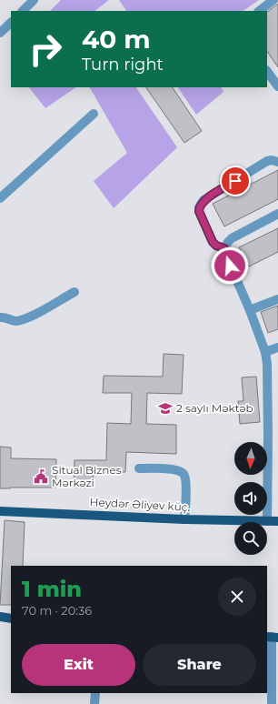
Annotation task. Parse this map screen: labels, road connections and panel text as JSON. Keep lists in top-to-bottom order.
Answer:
{
  "streets": {
    "main road": ["Heydər Əliyev küç."]
  },
  "places": {
    "school or university": ["2 saylı Məktəb"],
    "public building": ["Situal Biznes Mərkəzi"]
  },
  "north": "bottom",
  "page": {
    "turn": ["40 m", "Turn right"],
    "heading": ["1 min", "70 m · 20:36"],
    "buttons": ["Exit", "Share"]
  }
}
